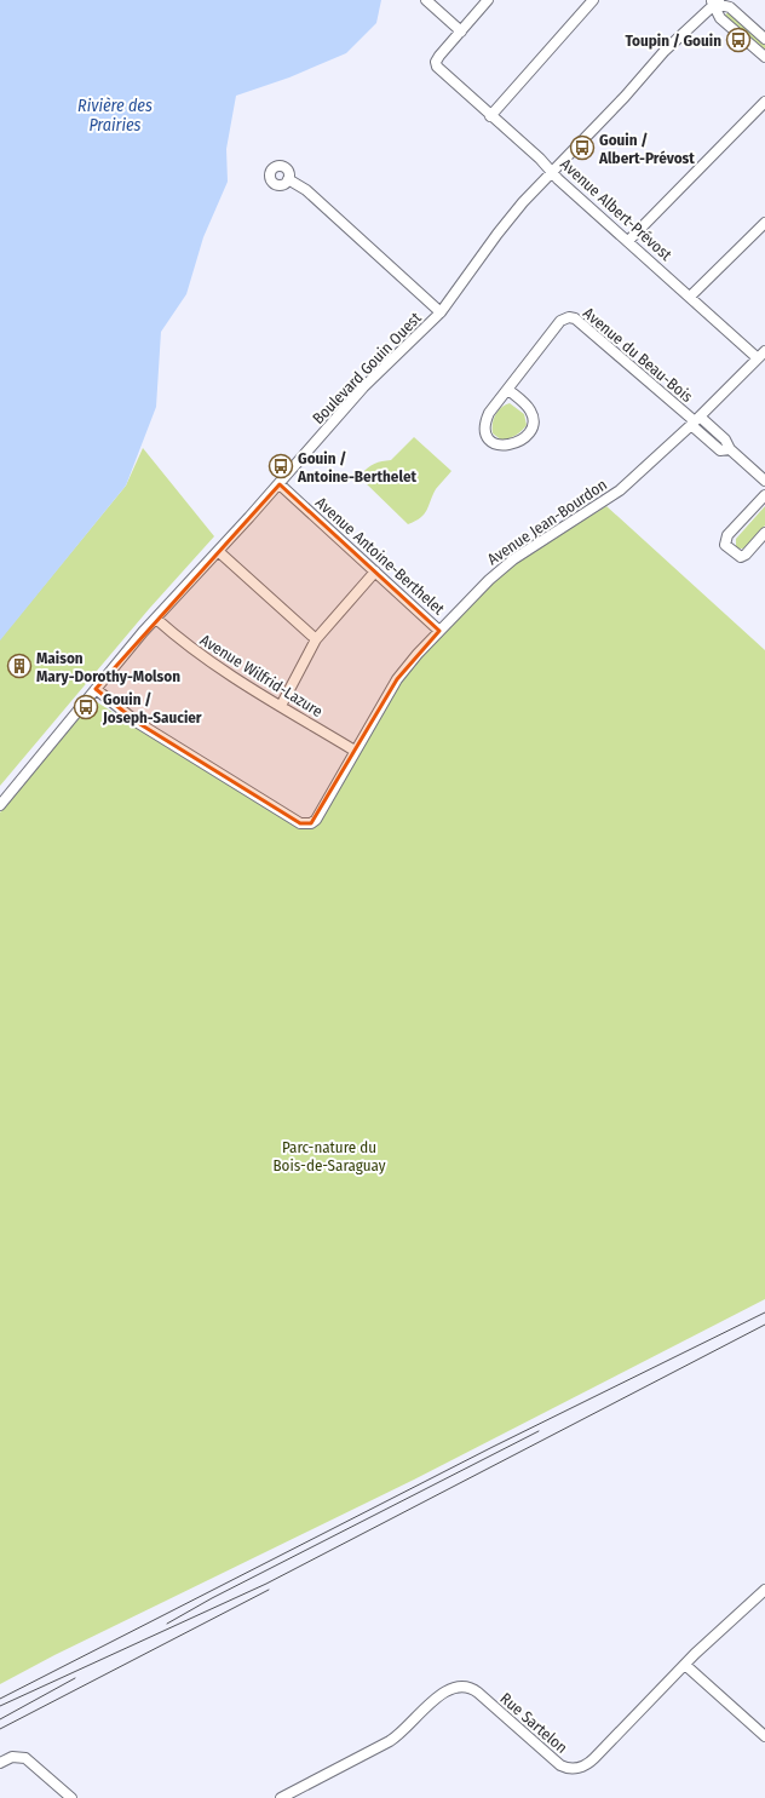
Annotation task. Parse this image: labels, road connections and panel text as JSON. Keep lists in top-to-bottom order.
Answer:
{
  "streets": {
    "street": [
      "Avenue Albert-Prévost",
      "Avenue du Beau-Bois",
      "Boulevard Gouin Ouest",
      "Avenue Jean-Bourdon",
      "Avenue Antoine-Berthelet",
      "Avenue Wilfrid-Lazure",
      "Rue Sartelon"
    ]
  },
  "crossings": [
    ["Avenue Albert-Prévost", "Boulevard Gouin Ouest"],
    ["Avenue Albert-Prévost", "Avenue Jean-Bourdon"],
    ["Avenue du Beau-Bois", "Avenue Jean-Bourdon"],
    ["Boulevard Gouin Ouest", "Avenue Jean-Bourdon"],
    ["Boulevard Gouin Ouest", "Avenue Antoine-Berthelet"],
    ["Boulevard Gouin Ouest", "Avenue Wilfrid-Lazure"],
    ["Avenue Jean-Bourdon", "Avenue Antoine-Berthelet"],
    ["Avenue Jean-Bourdon", "Avenue Wilfrid-Lazure"]
  ],
  "water": ["Rivière des Prairies"],
  "parks": ["Parc-nature du Bois-de-Saraguay"],
  "places": {
    "bus stop": [
      "Toupin / Gouin",
      "Gouin / Albert-Prévost",
      "Gouin / Antoine-Berthelet",
      "Gouin / Joseph-Saucier"
    ],
    "building": ["Maison Mary-Dorothy-Molson"]
  }
}
